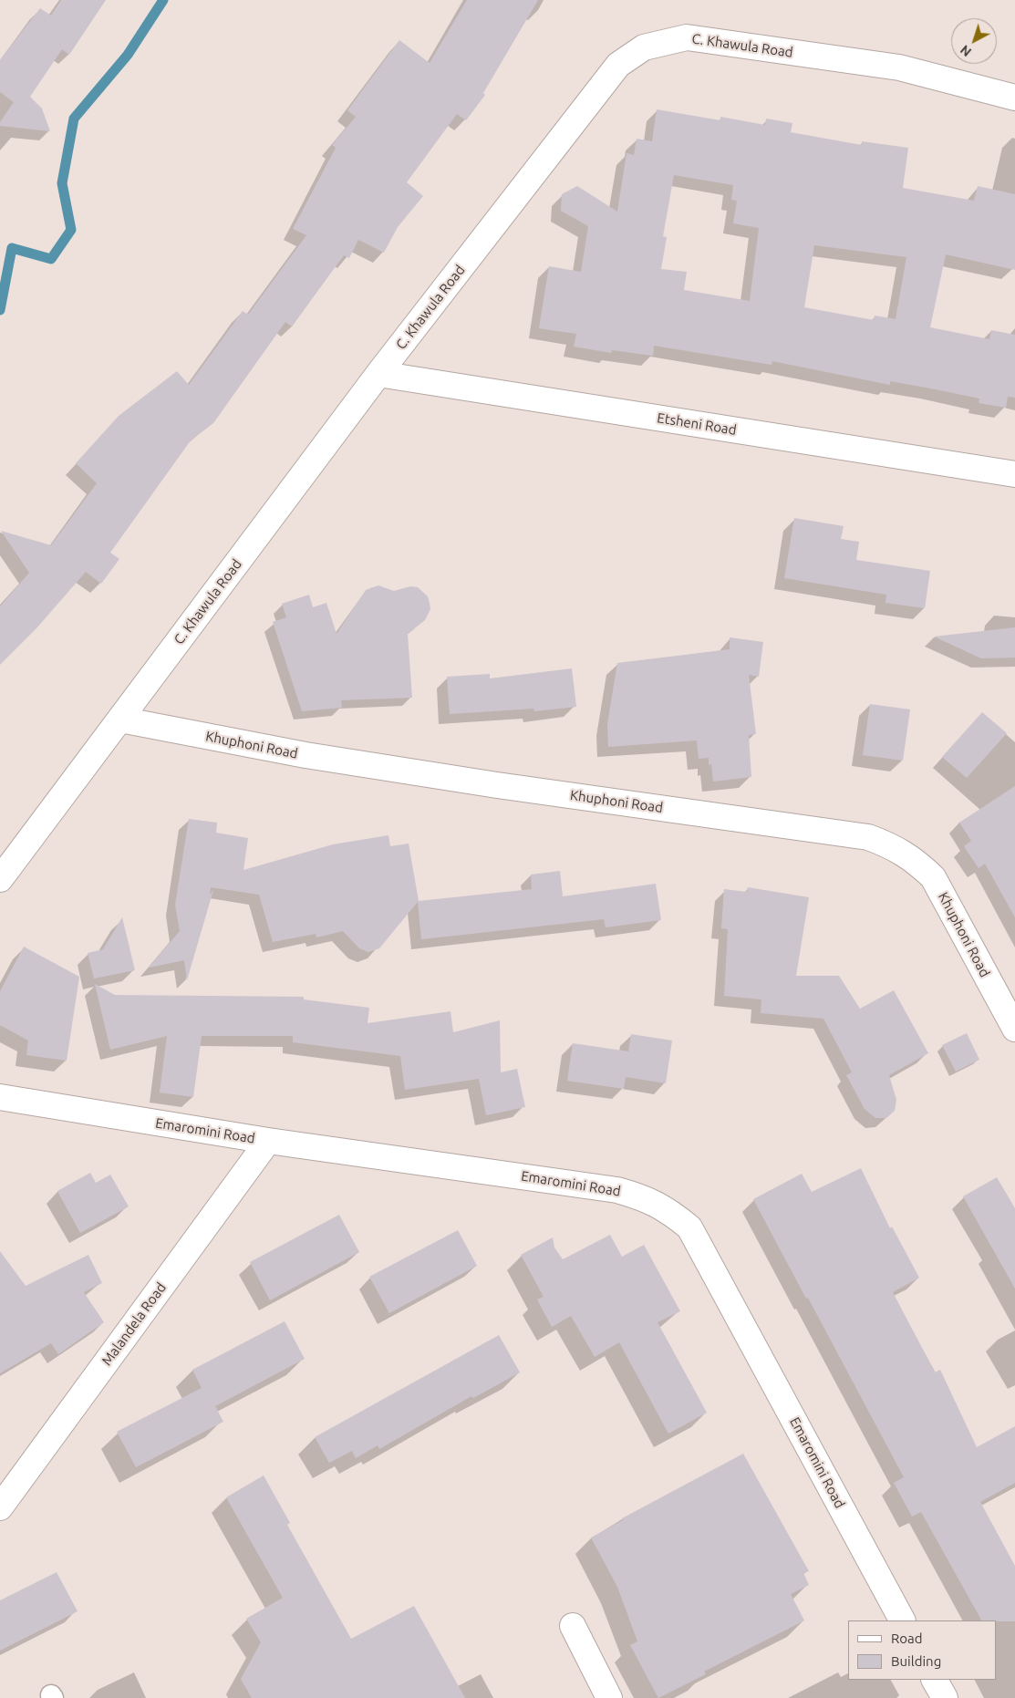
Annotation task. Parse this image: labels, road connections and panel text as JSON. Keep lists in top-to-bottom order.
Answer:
{
  "streets": {
    "street": [
      "C. Khawula Road",
      "Etsheni Road",
      "Khuphoni Road",
      "Emaromini Road",
      "Malandela Road"
    ]
  },
  "crossings": [
    ["C. Khawula Road", "Etsheni Road"],
    ["C. Khawula Road", "Khuphoni Road"],
    ["Emaromini Road", "Malandela Road"]
  ],
  "legend": ["Road", "Building"],
  "north": "bottom left"
}
